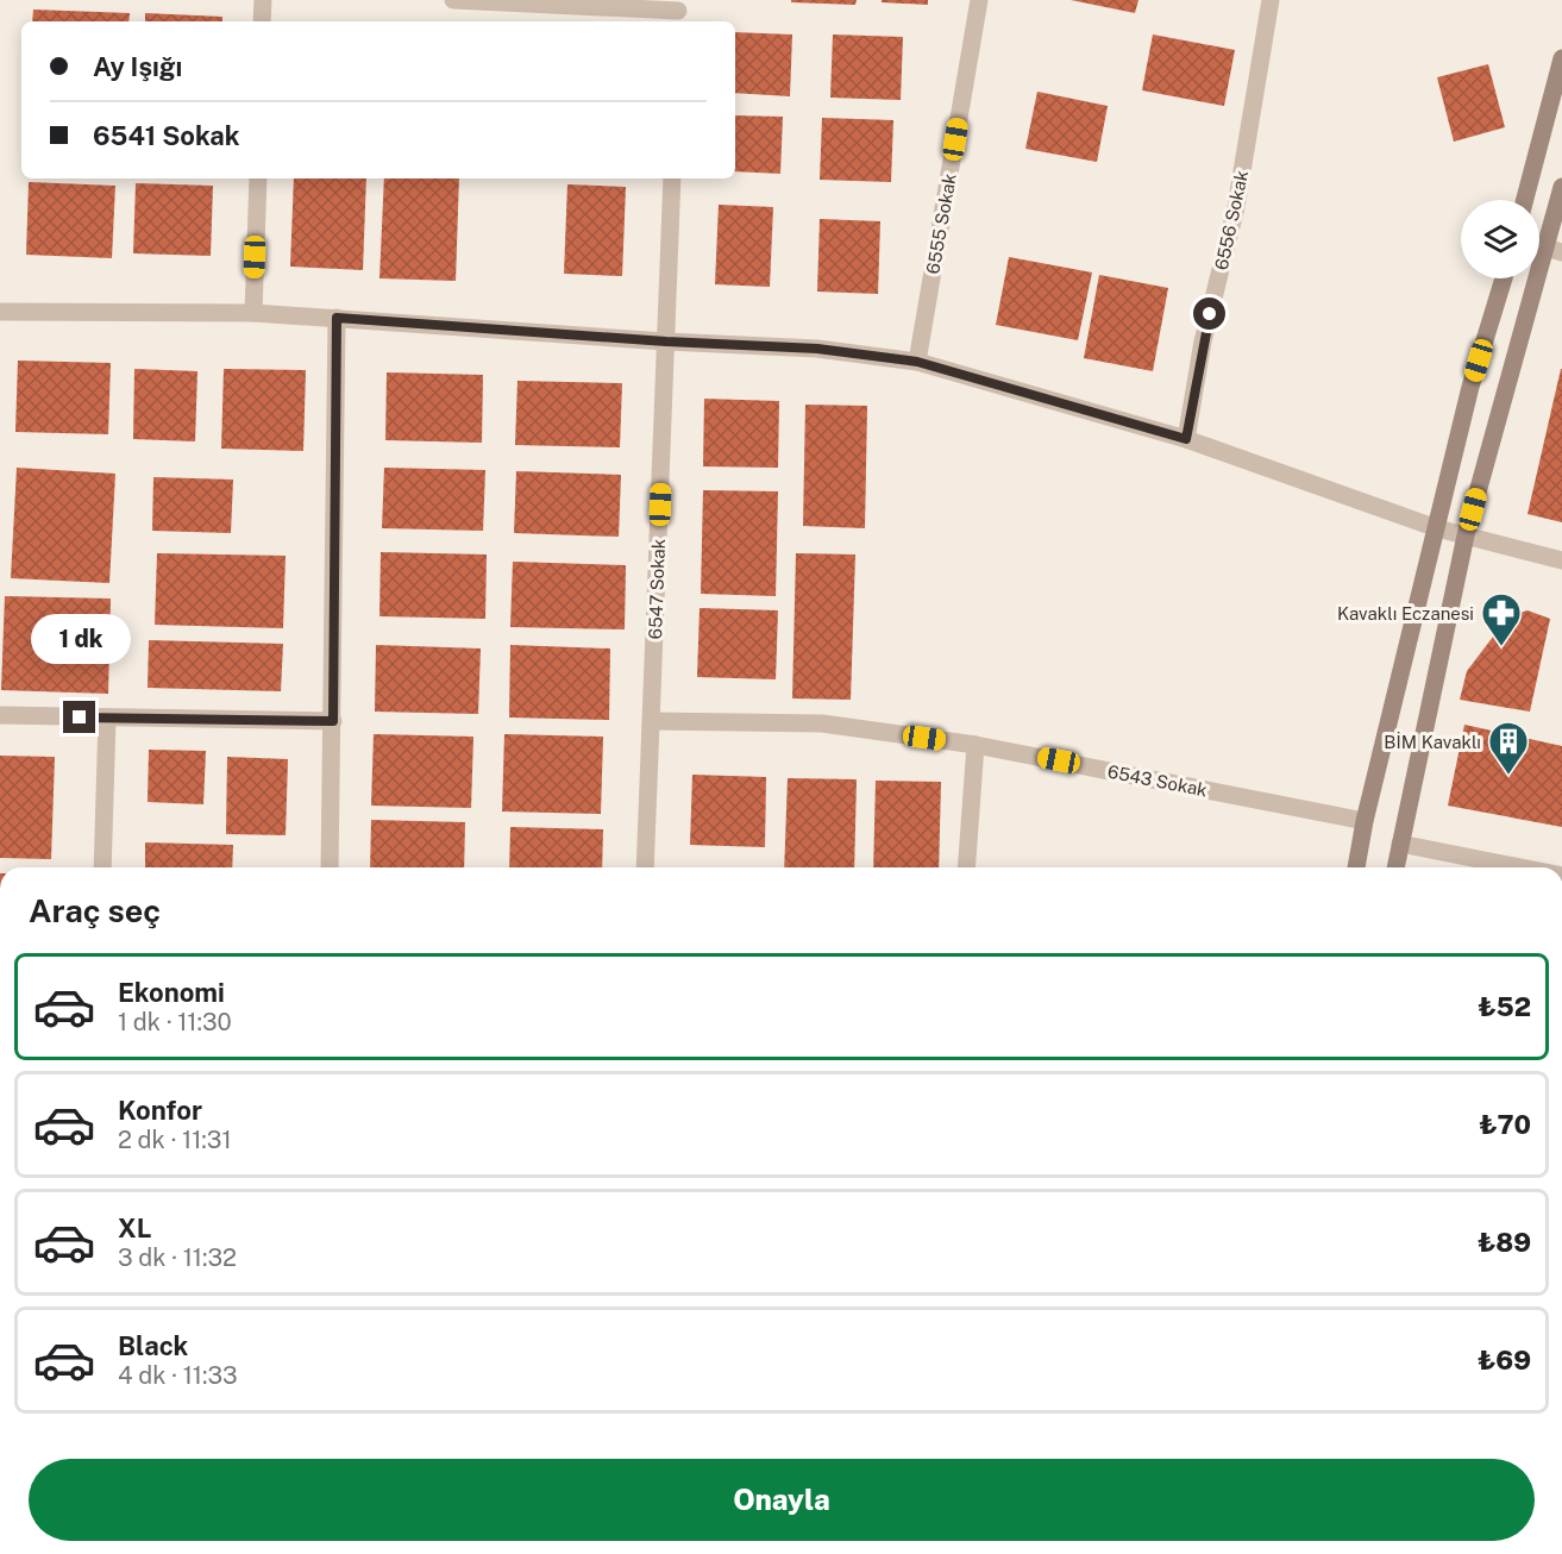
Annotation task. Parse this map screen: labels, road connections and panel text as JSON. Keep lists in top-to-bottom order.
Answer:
{
  "streets": {
    "street": [
      "6556 Sokak",
      "6555 Sokak",
      "6547 Sokak",
      "6543 Sokak"
    ]
  },
  "crossings": [
    ["6547 Sokak", "6543 Sokak"]
  ],
  "places": {
    "pharmacy": ["Kavaklı Eczanesi"],
    "building": ["BİM Kavaklı"]
  },
  "page": {
    "banner": ["Ay Işığı", "6541 Sokak"],
    "bubble": "1 dk",
    "heading": "Araç seç",
    "list": [
      {
        "name": "Ekonomi",
        "note": "1 dk · 11:30",
        "value": "₺52"
      },
      {
        "name": "Konfor",
        "note": "2 dk · 11:31",
        "value": "₺70"
      },
      {
        "name": "XL",
        "note": "3 dk · 11:32",
        "value": "₺89"
      },
      {
        "name": "Black",
        "note": "4 dk · 11:33",
        "value": "₺69"
      }
    ],
    "buttons": "Onayla"
  }
}
